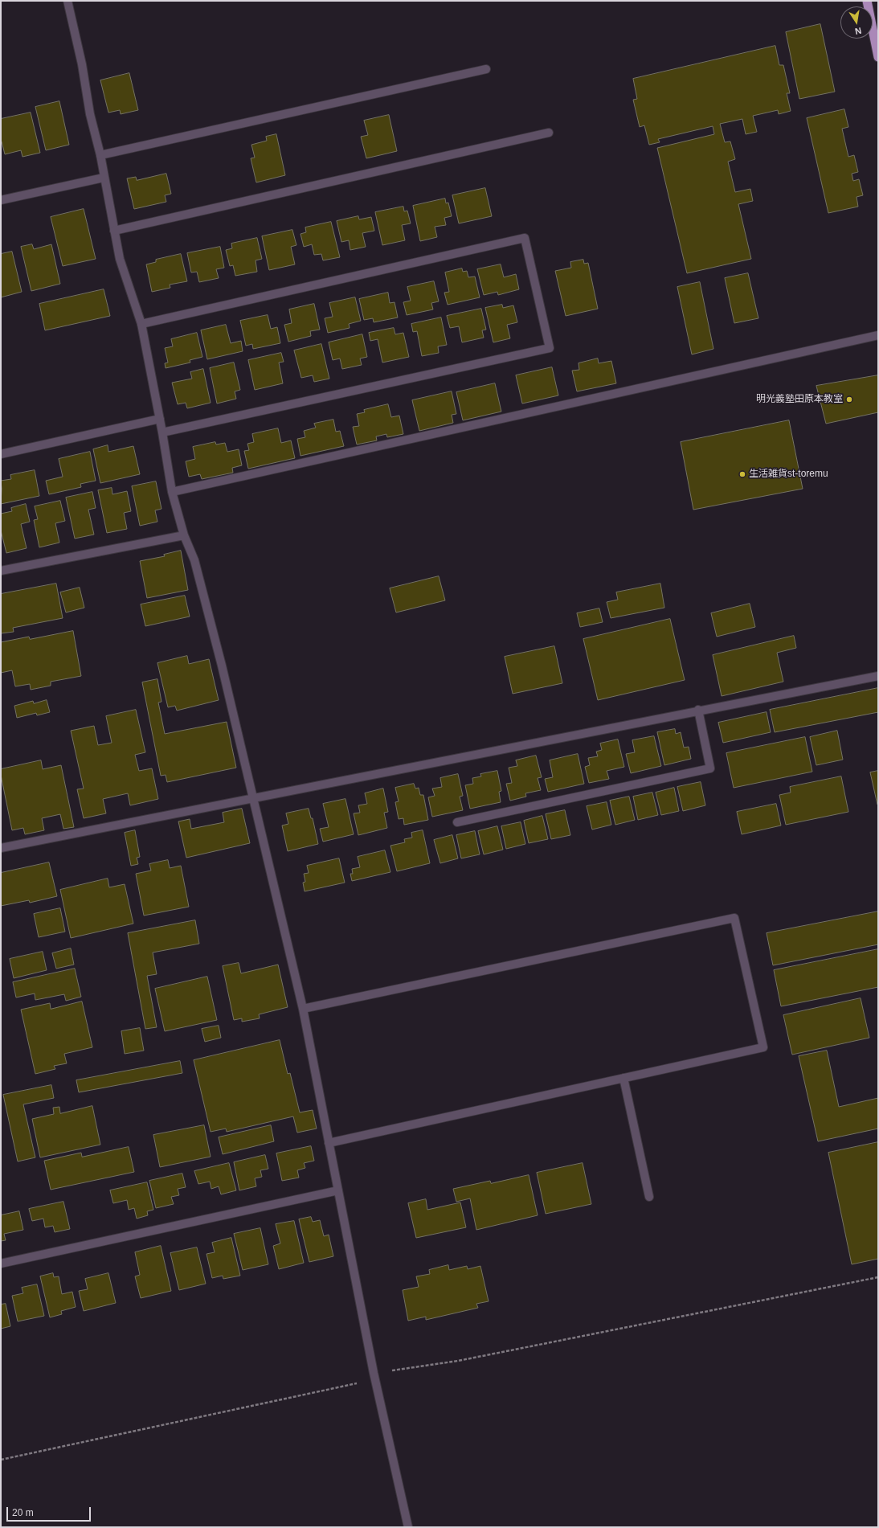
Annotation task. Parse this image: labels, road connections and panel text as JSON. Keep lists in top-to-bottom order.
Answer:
{
  "places": ["明光義塾田原本教室", "生活雑貨st-toremu"],
  "scale_bar": "20 m",
  "north": "bottom"
}
